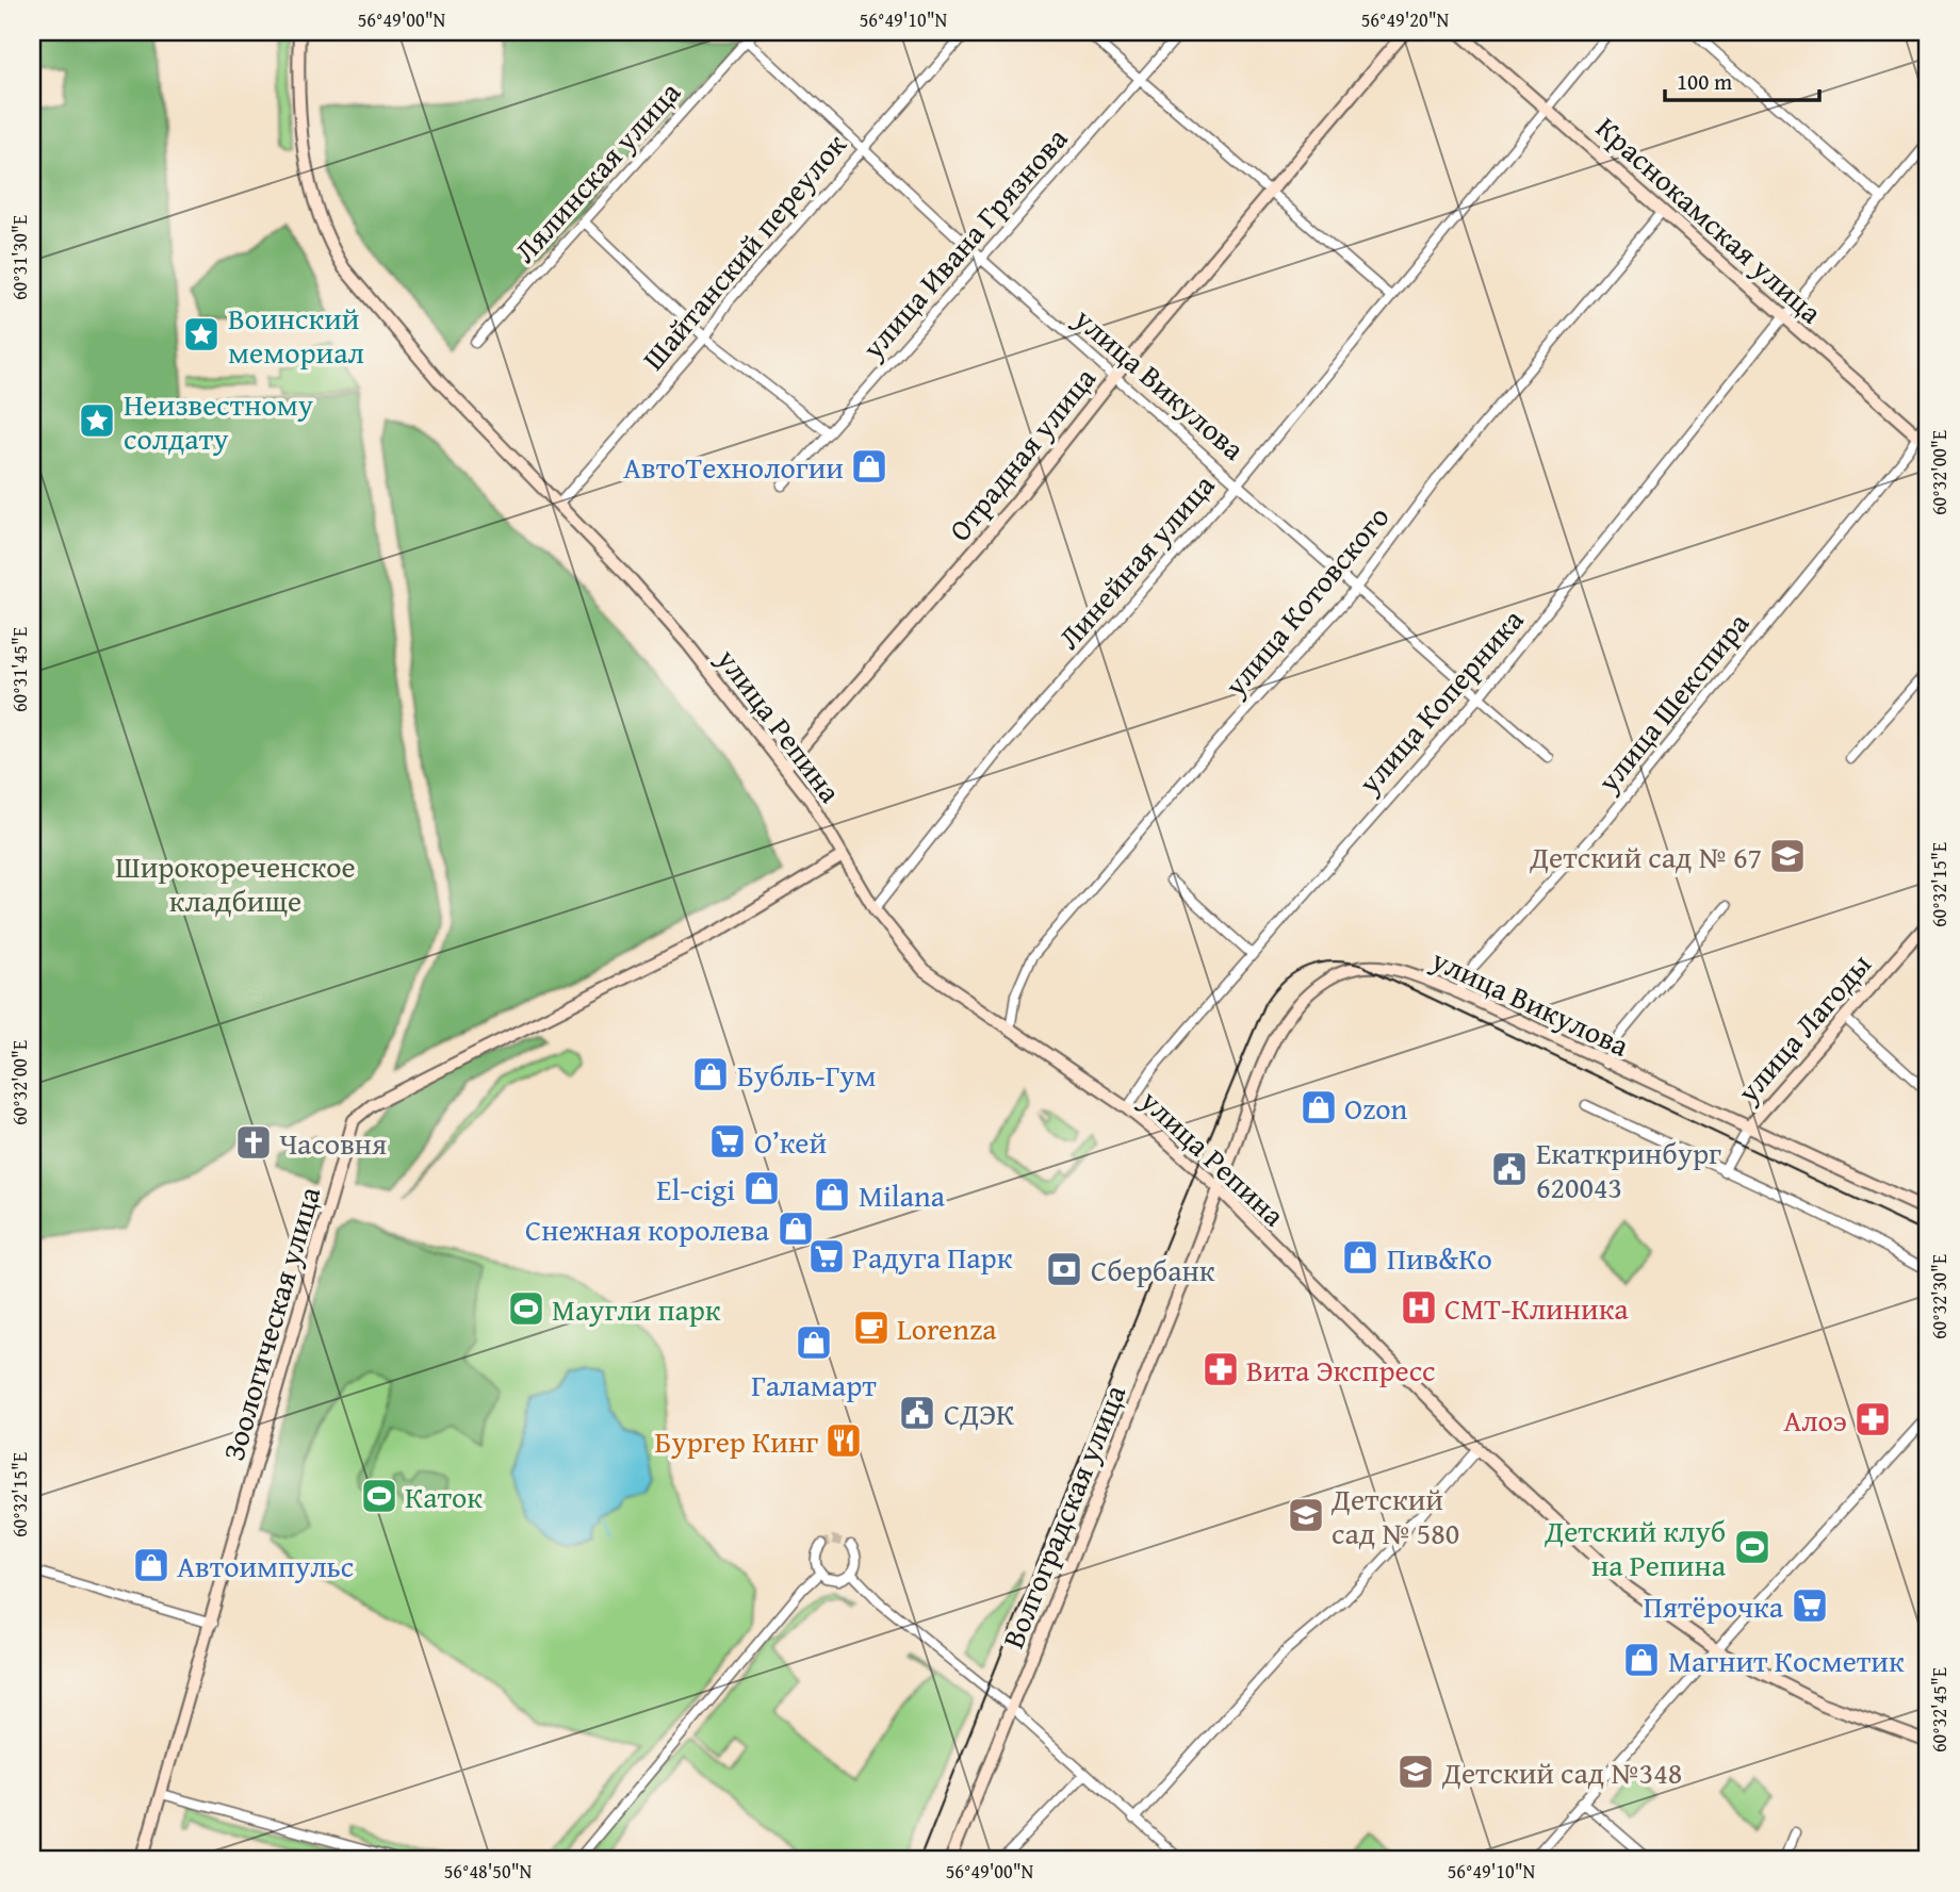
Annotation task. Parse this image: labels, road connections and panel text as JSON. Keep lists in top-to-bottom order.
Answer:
{
  "streets": {
    "street": [
      "Лялинская улица",
      "Краснокамская улица",
      "улица Ивана Грязнова",
      "Шайтанский переулок",
      "улица Викулова",
      "Отрадная улица",
      "Линейная улица",
      "улица Котовского",
      "улица Коперника",
      "улица Шекспира",
      "улица Репина",
      "улица Лагоды",
      "Зоологическая улица",
      "Волгоградская улица"
    ]
  },
  "crossings": [
    ["Лялинская улица", "улица Викулова"],
    ["Краснокамская улица", "Линейная улица"],
    ["Краснокамская улица", "улица Котовского"],
    ["Краснокамская улица", "улица Коперника"],
    ["Краснокамская улица", "улица Шекспира"],
    ["улица Ивана Грязнова", "улица Викулова"],
    ["Шайтанский переулок", "улица Викулова"],
    ["Шайтанский переулок", "улица Репина"],
    ["улица Викулова", "Отрадная улица"],
    ["улица Викулова", "Линейная улица"],
    ["улица Викулова", "улица Котовского"],
    ["улица Викулова", "улица Коперника"],
    ["улица Викулова", "улица Шекспира"],
    ["улица Викулова", "улица Репина"],
    ["улица Викулова", "улица Лагоды"],
    ["улица Викулова", "Волгоградская улица"],
    ["Отрадная улица", "улица Репина"],
    ["Линейная улица", "улица Репина"],
    ["улица Котовского", "улица Репина"],
    ["улица Коперника", "улица Репина"],
    ["улица Репина", "Зоологическая улица"],
    ["улица Репина", "Волгоградская улица"]
  ],
  "parks": ["Широкореченское кладбище"],
  "places": {
    "place": ["Воинский мемориал", "Неизвестному солдату"],
    "shop": [
      "АвтоТехнологии",
      "Бубль-Гум",
      "Ozon",
      "El-cigi",
      "Milana",
      "Снежная королева",
      "Пив&Ко",
      "Галамарт",
      "Автоимпульс",
      "Магнит Косметик"
    ],
    "school or university": ["Детский сад № 67", "Детский сад № 580", "Детский сад №348"],
    "supermarket": ["О’кей", "Радуга Парк", "Пятёрочка"],
    "church": ["Часовня"],
    "public building": ["Екаткринбург 620043", "СДЭК"],
    "bank": ["Сбербанк"],
    "hospital": ["СМТ-Клиника"],
    "sports": ["Маугли парк", "Каток", "Детский клуб на Репина"],
    "cafe": ["Lorenza"],
    "pharmacy": ["Вита Экспресс", "Алоэ"],
    "restaurant": ["Бургер Кинг"]
  },
  "scale_bar": "100 m",
  "coordinates": [
    "56°49'00\"N",
    "56°49'10\"N",
    "56°49'20\"N",
    "60°31'30\"E",
    "60°32'00\"E",
    "60°31'45\"E",
    "60°32'15\"E",
    "60°32'30\"E",
    "60°32'45\"E",
    "56°48'50\"N"
  ]
}
